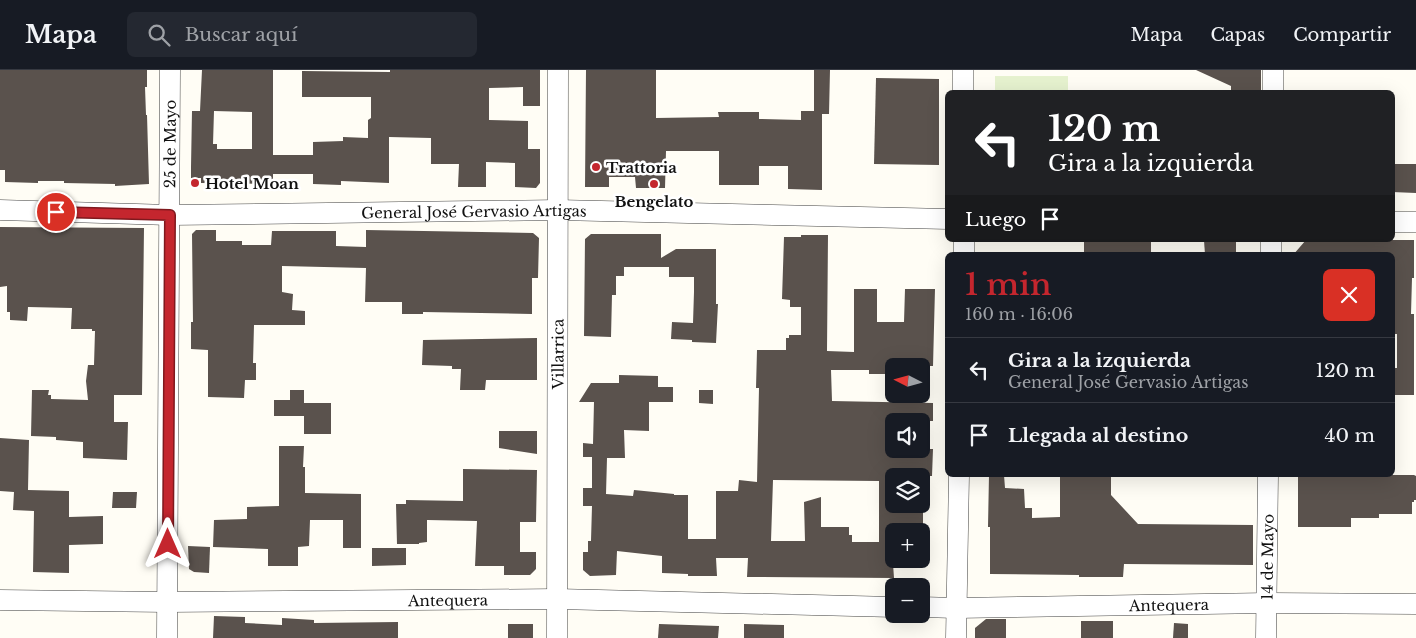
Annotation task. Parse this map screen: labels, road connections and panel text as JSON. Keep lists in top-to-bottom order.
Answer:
{
  "streets": {
    "street": [
      "25 de Mayo",
      "General José Gervasio Artigas",
      "Villarrica",
      "14 de Mayo",
      "Antequera"
    ]
  },
  "crossings": [
    ["25 de Mayo", "General José Gervasio Artigas"],
    ["25 de Mayo", "Antequera"],
    ["General José Gervasio Artigas", "Villarrica"],
    ["Villarrica", "Antequera"],
    ["14 de Mayo", "Antequera"]
  ],
  "places": ["Trattoria", "Hotel Moan", "Bengelato"],
  "north": "left",
  "page": {
    "header": "Mapa",
    "search": "Buscar aquí",
    "nav": ["Mapa", "Capas", "Compartir"],
    "turn": ["120 m", "Gira a la izquierda"],
    "then": "Luego",
    "heading": ["1 min", "160 m · 16:06"],
    "list": [
      {
        "name": "Gira a la izquierda",
        "note": "General José Gervasio Artigas",
        "value": "120 m"
      },
      {
        "name": "Llegada al destino",
        "value": "40 m"
      }
    ],
    "map_buttons": ["+", "−"]
  }
}
